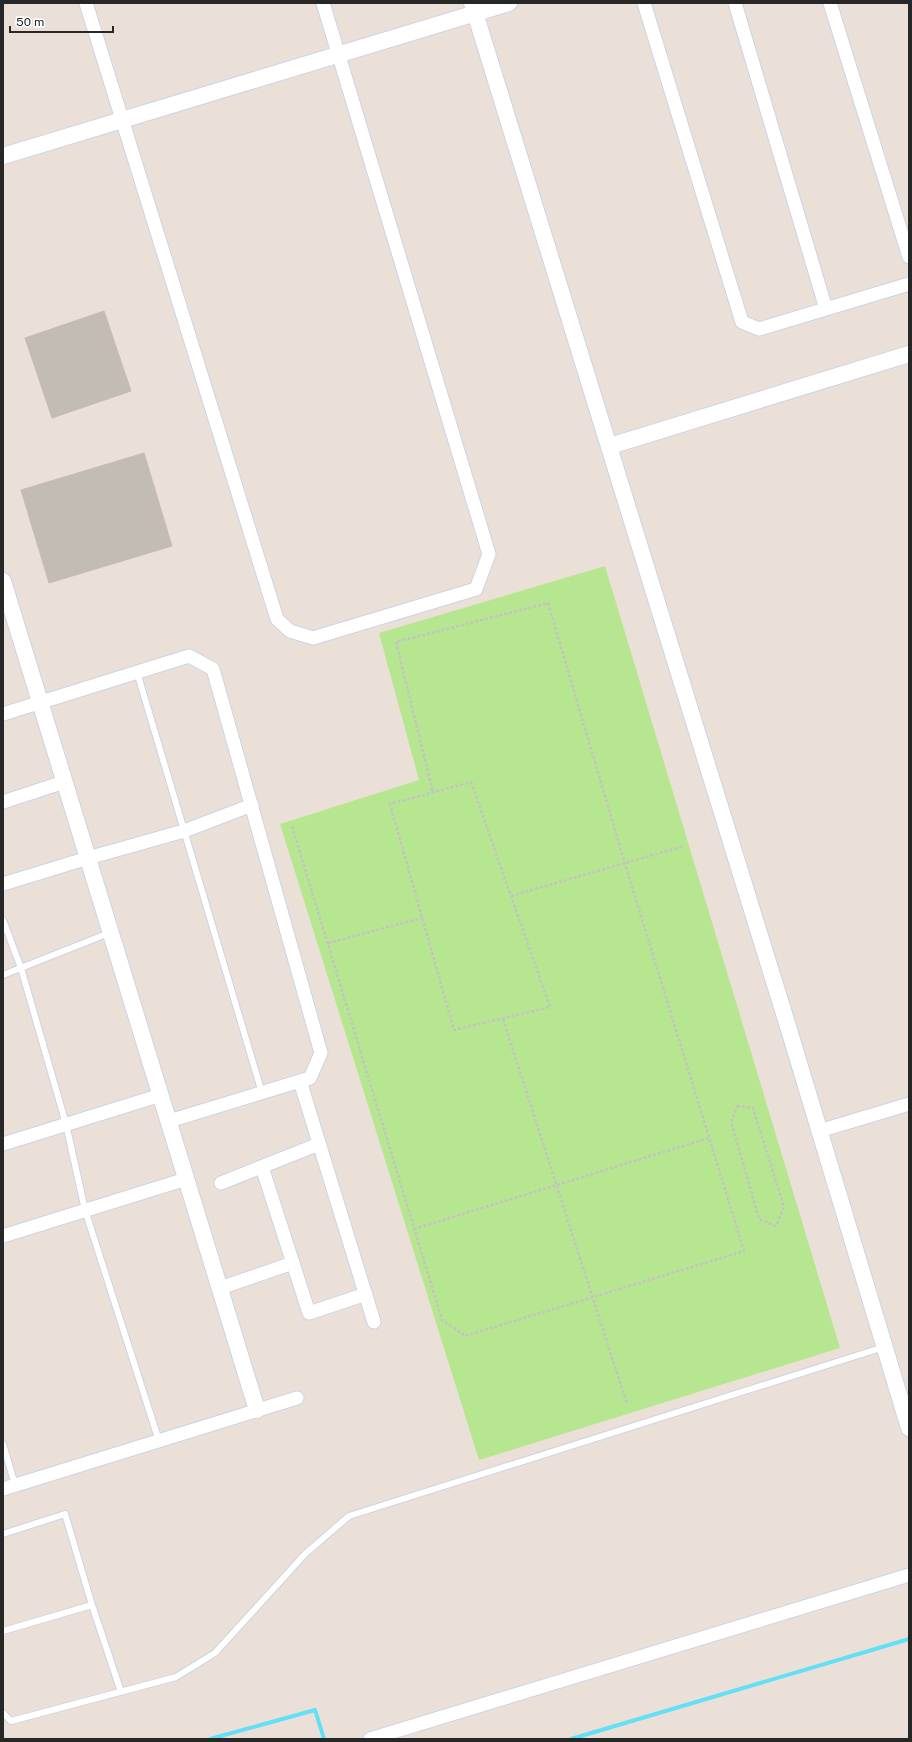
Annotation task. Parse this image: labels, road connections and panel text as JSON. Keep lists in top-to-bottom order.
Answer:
{
  "scale_bar": "50 m"
}
